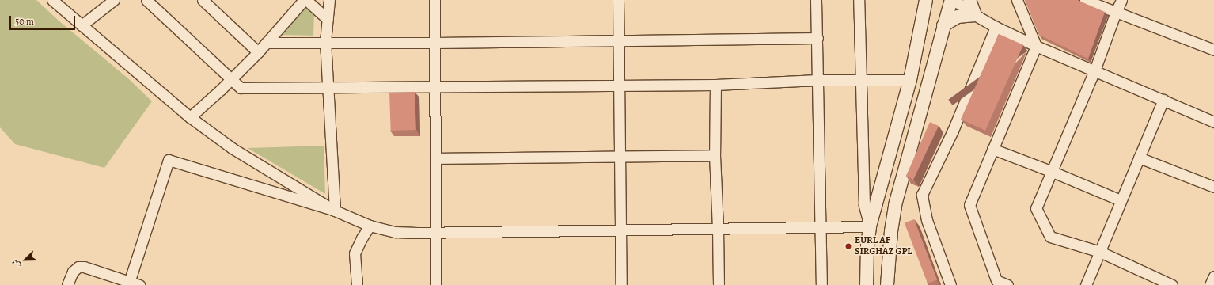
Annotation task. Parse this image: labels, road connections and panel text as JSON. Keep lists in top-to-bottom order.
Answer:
{
  "places": ["EURL AF SIRGHAZ GPL"],
  "scale_bar": "50 m",
  "north": "bottom left"
}
